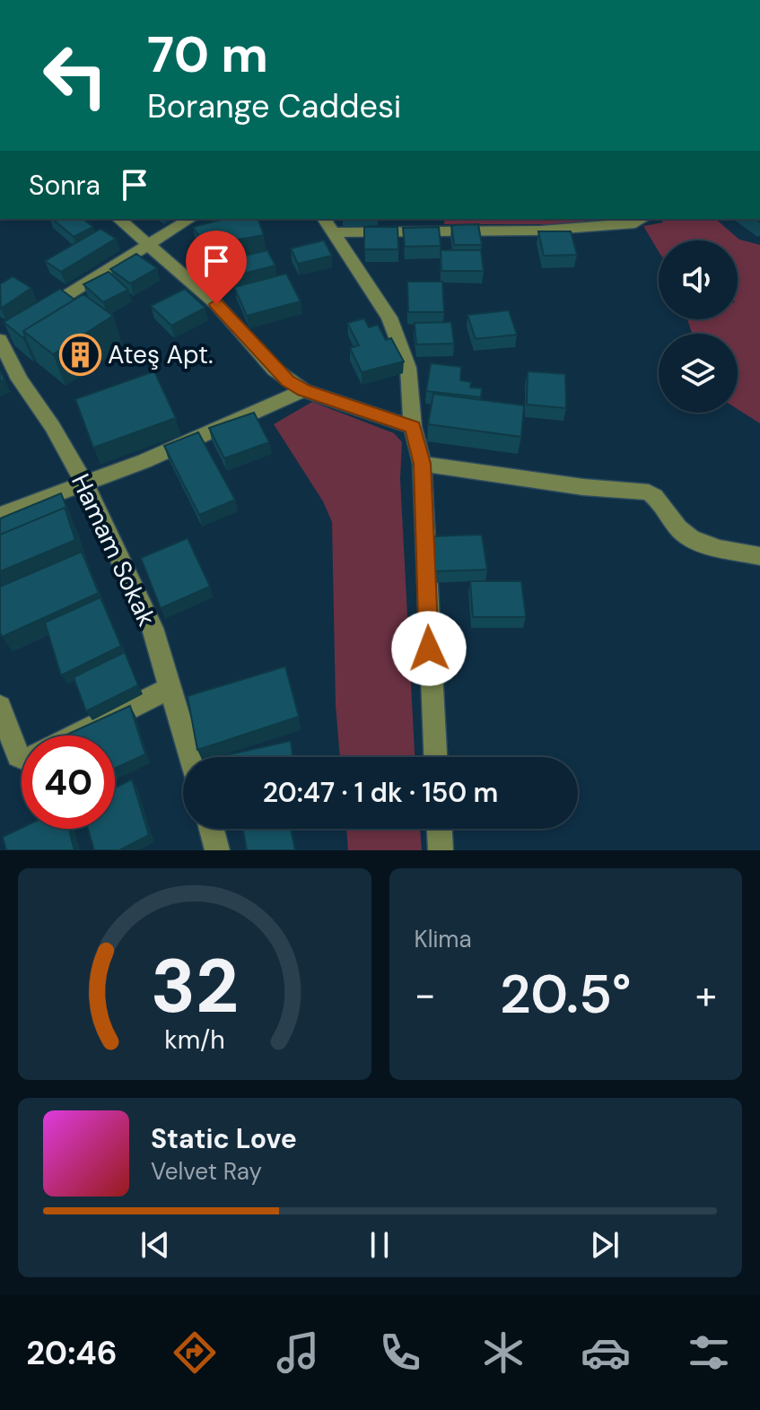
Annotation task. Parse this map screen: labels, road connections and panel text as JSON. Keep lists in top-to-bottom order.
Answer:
{
  "streets": {
    "street": ["Hamam Sokak"]
  },
  "places": {
    "building": ["Ateş Apt."]
  },
  "page": {
    "turn": ["70 m", "Borange Caddesi"],
    "then": "Sonra",
    "limit": "40",
    "trip": "20:47 · 1 dk · 150 m",
    "tile": "Klima",
    "heat": ["−", "20.5°", "+"],
    "song": ["Static Love", "Velvet Ray"],
    "tabs": "20:46",
    "gauge": ["32", "km/h"]
  }
}
